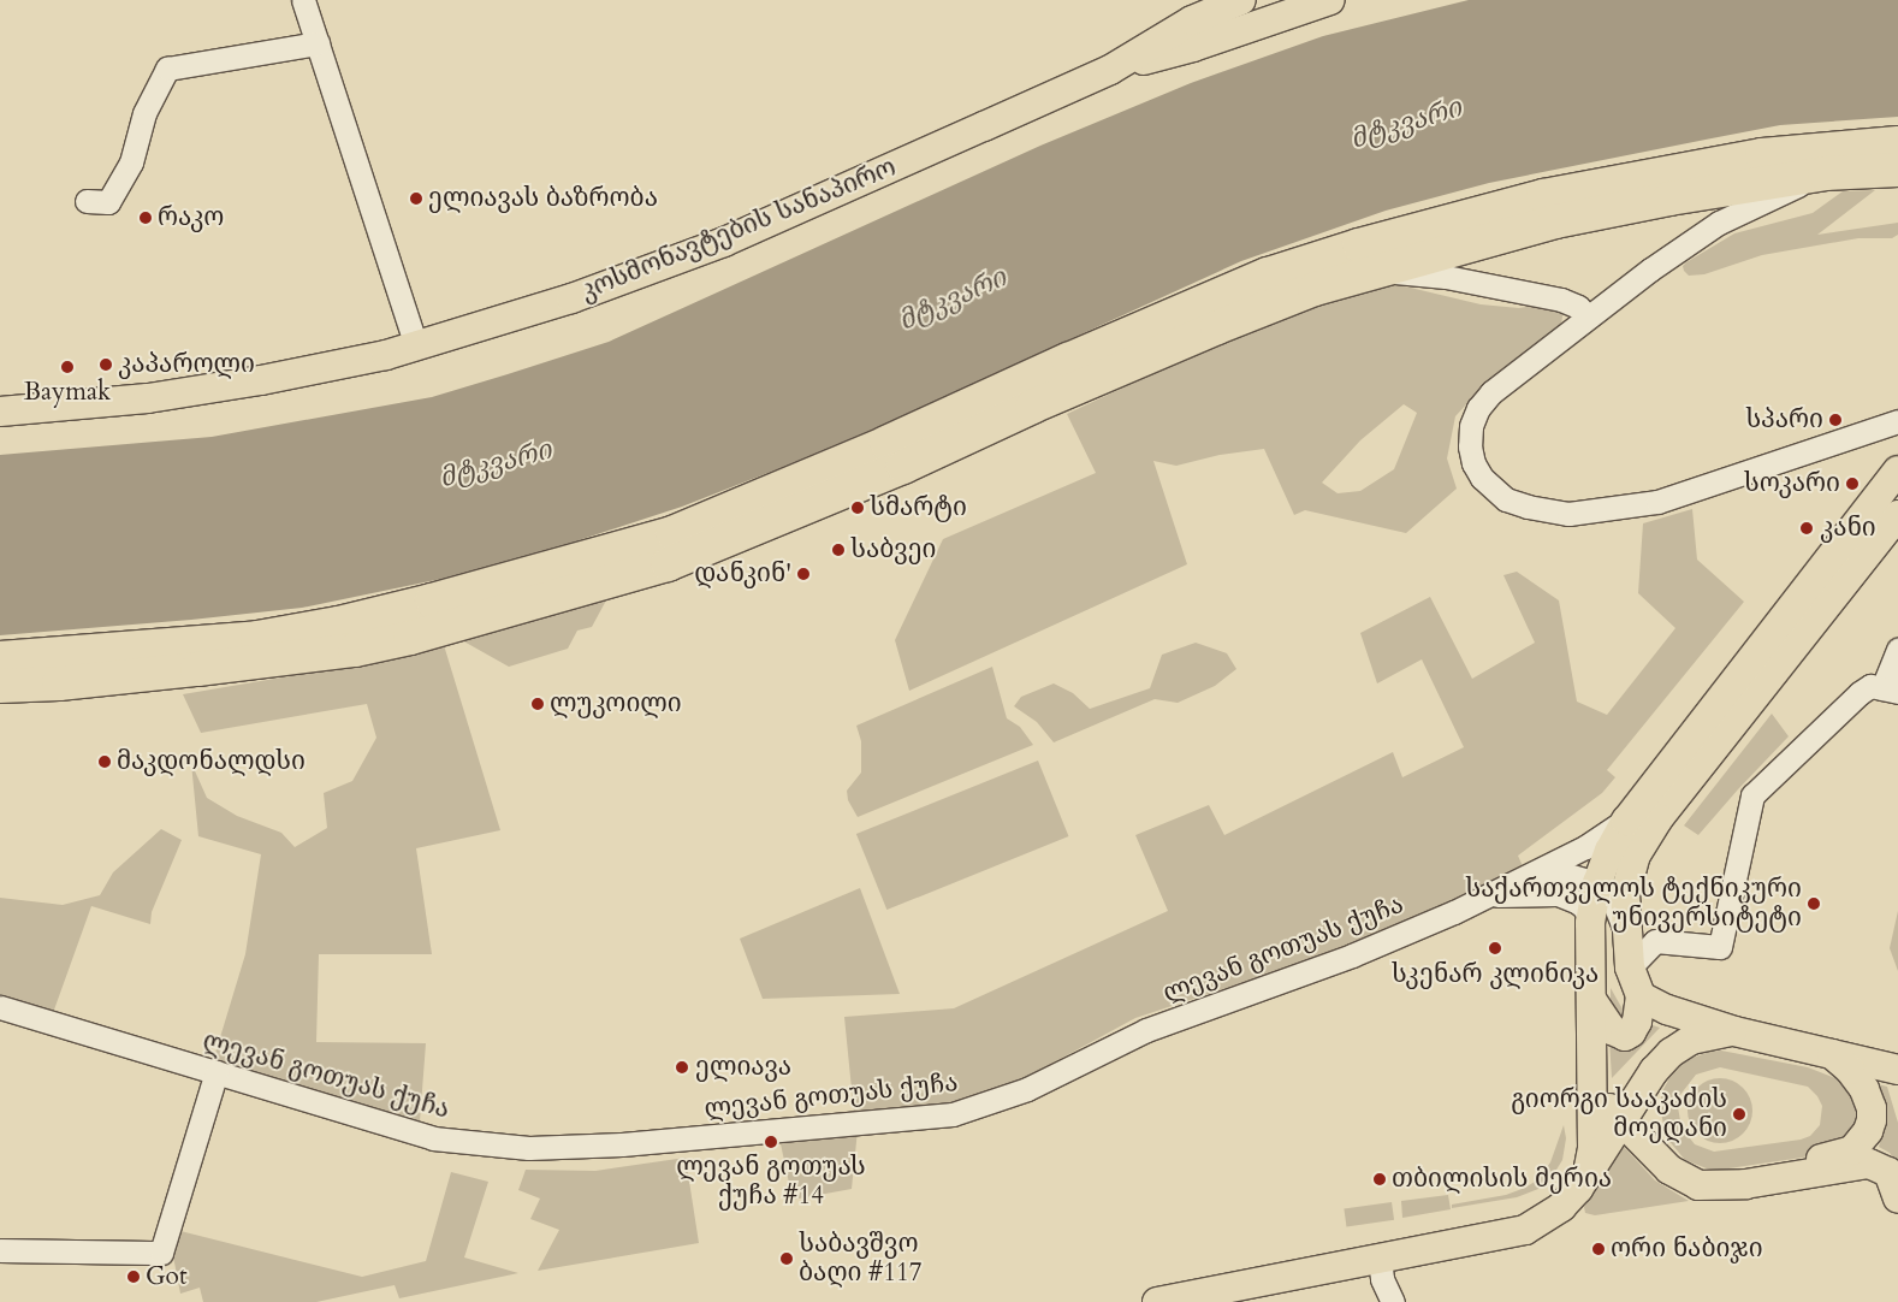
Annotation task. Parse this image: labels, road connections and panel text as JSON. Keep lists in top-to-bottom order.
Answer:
{
  "streets": {
    "main road": ["კოსმონავტების სანაპირო"],
    "street": ["ლევან გოთუას ქუჩა"]
  },
  "water": ["მტკვარი"],
  "places": [
    "ელიავას ბაზრობა",
    "რაკო",
    "კაპაროლი",
    "Baymak",
    "სპარი",
    "სოკარი",
    "სმარტი",
    "კანი",
    "საბვეი",
    "დანკინ'",
    "ლუკოილი",
    "მაკდონალდსი",
    "საქართველოს ტექნიკური უნივერსიტეტი",
    "სკენარ კლინიკა",
    "ელიავა",
    "გიორგი სააკაძის მოედანი",
    "ლევან გოთუას ქუჩა #14",
    "თბილისის მერია",
    "ორი ნაბიჯი",
    "საბავშვო ბაღი #117",
    "Got"
  ]
}
